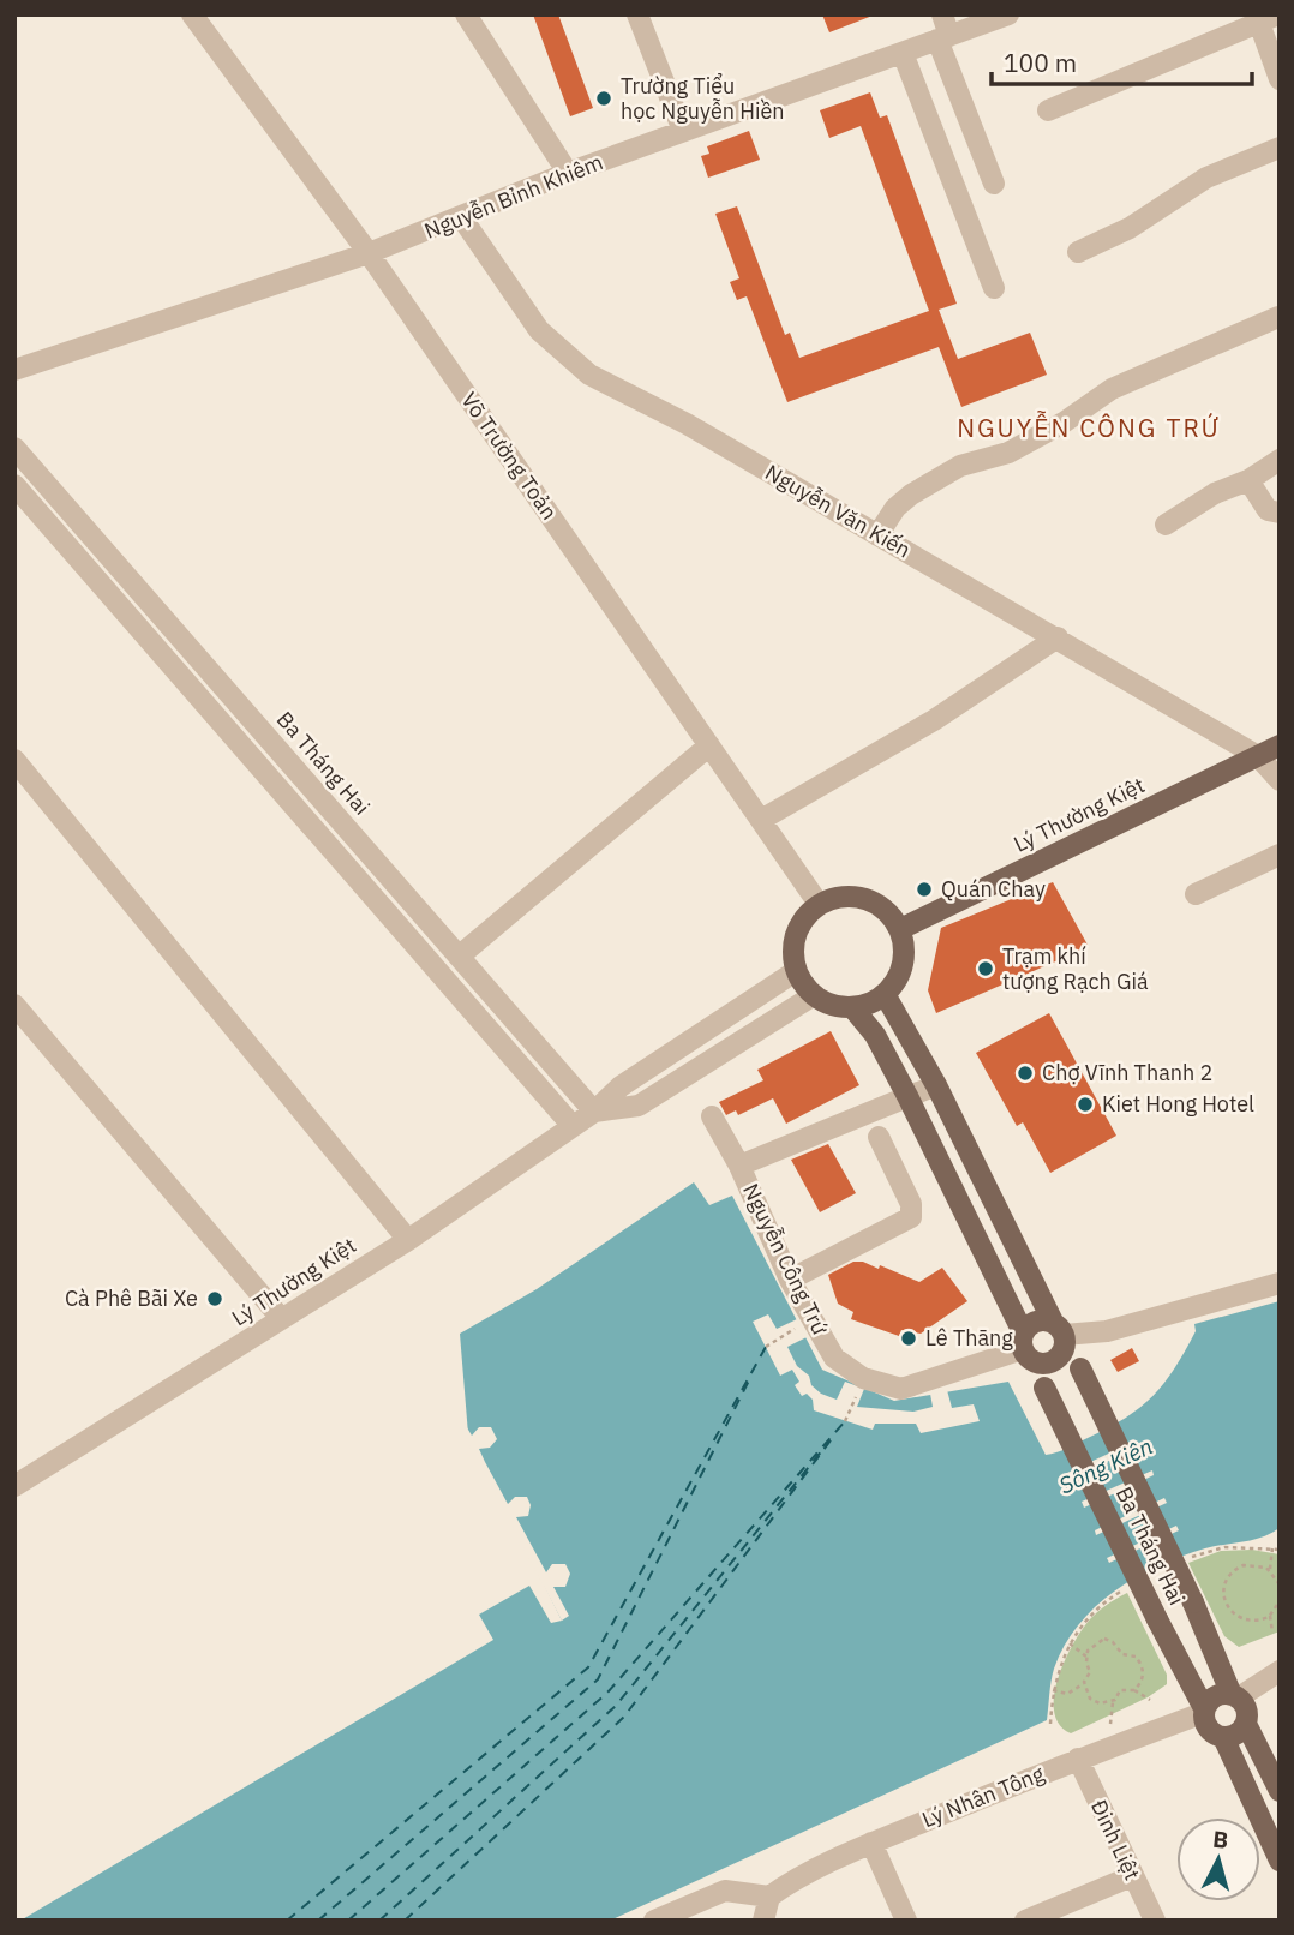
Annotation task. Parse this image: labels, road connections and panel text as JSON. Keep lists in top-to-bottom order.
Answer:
{
  "streets": {
    "main road": ["Ba Tháng Hai", "Lý Thường Kiệt"],
    "street": [
      "Nguyễn Bỉnh Khiêm",
      "Võ Trường Toản",
      "Nguyễn Văn Kiến",
      "Nguyễn Công Trứ",
      "Lý Nhân Tông",
      "Đinh Liệt"
    ]
  },
  "crossings": [
    ["Nguyễn Bỉnh Khiêm", "Võ Trường Toản"],
    ["Nguyễn Bỉnh Khiêm", "Nguyễn Văn Kiến"],
    ["Võ Trường Toản", "Ba Tháng Hai"],
    ["Võ Trường Toản", "Lý Thường Kiệt"],
    ["Nguyễn Văn Kiến", "Lý Thường Kiệt"],
    ["Ba Tháng Hai", "Lý Thường Kiệt"],
    ["Ba Tháng Hai", "Nguyễn Công Trứ"],
    ["Ba Tháng Hai", "Lý Nhân Tông"],
    ["Lý Nhân Tông", "Đinh Liệt"]
  ],
  "districts": ["NGUYỄN CÔNG TRỨ"],
  "water": ["Sông Kiên"],
  "places": [
    "Trường Tiểu học Nguyễn Hiền",
    "Quán Chay",
    "Trạm khí tượng Rạch Giá",
    "Chợ Vĩnh Thanh 2",
    "Kiet Hong Hotel",
    "Cà Phê Bãi Xe",
    "Lê Thāng"
  ],
  "scale_bar": "100 m",
  "north": "top"
}
